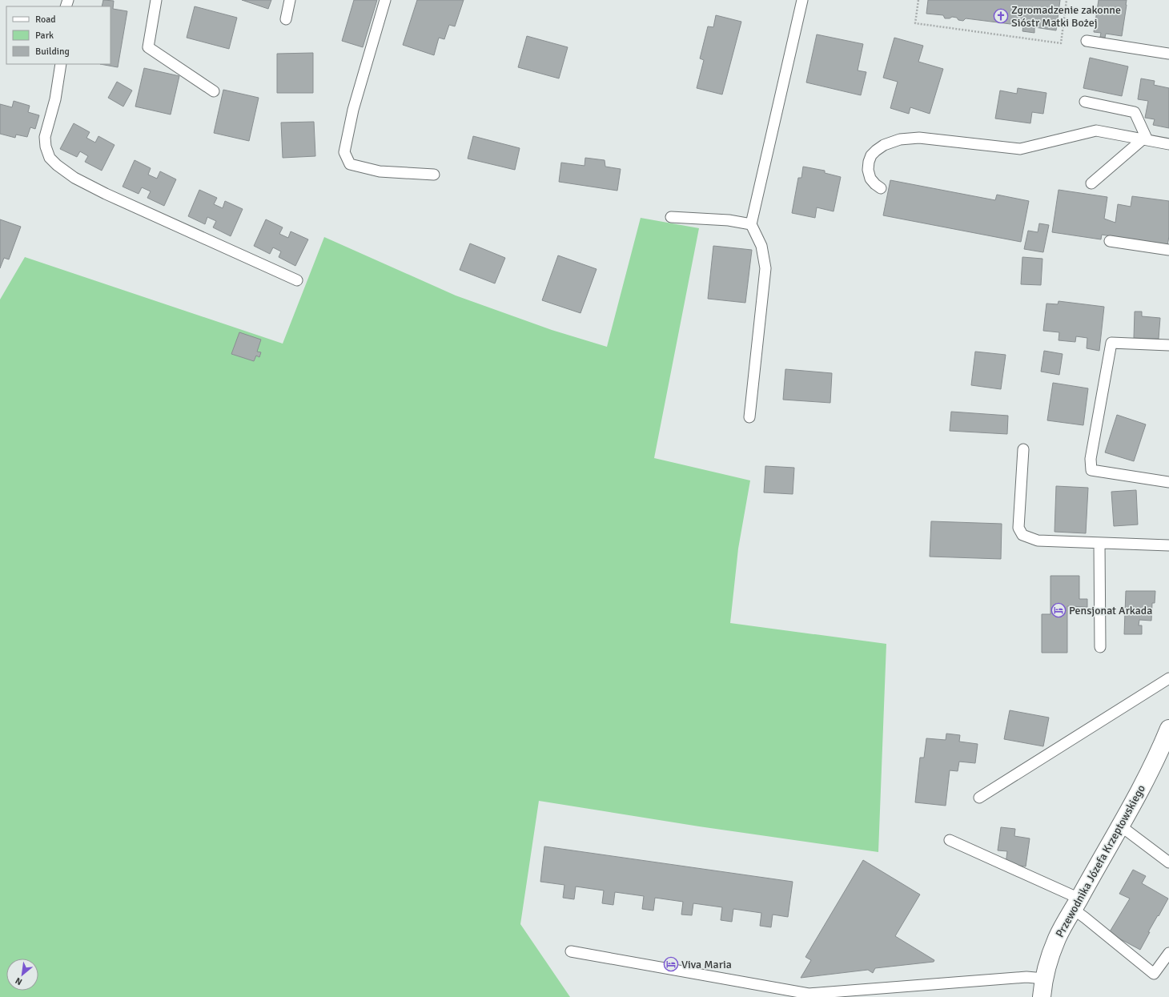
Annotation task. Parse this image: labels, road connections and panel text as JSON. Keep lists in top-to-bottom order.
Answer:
{
  "streets": {
    "street": ["Przewodnika Józefa Krzeptowskiego"]
  },
  "places": {
    "church": ["Zgromadzenie zakonne Sióstr Matki Bożej"],
    "hotel": ["Pensjonat Arkada", "Viva Maria"]
  },
  "legend": ["Road", "Park", "Building"],
  "north": "bottom left"
}
